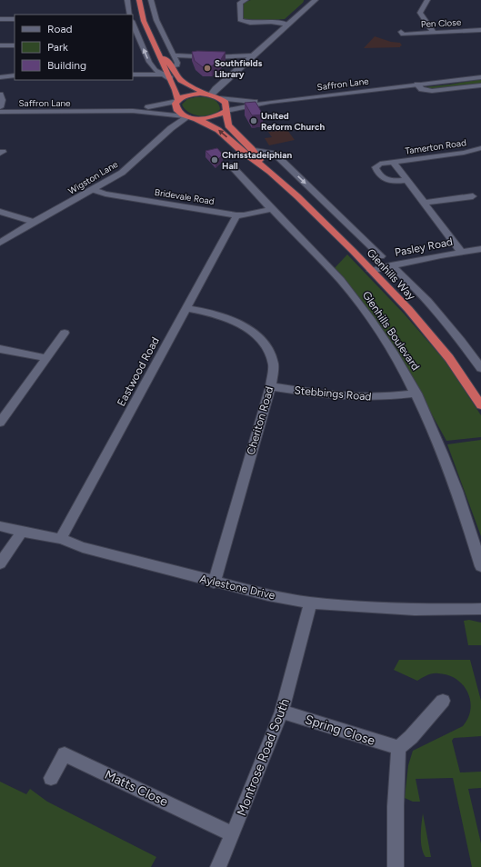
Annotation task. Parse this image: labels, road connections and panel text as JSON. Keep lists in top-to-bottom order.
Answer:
{
  "streets": {
    "highway": ["Glenhills Way"],
    "street": [
      "Pen Close",
      "Saffron Lane",
      "Tamerton Road",
      "Wigston Lane",
      "Bridevale Road",
      "Pasley Road",
      "Glenhills Boulevard",
      "Eastwood Road",
      "Stebbings Road",
      "Cheriton Road",
      "Aylestone Drive",
      "Spring Close",
      "Montrose Road South",
      "Matts Close"
    ]
  },
  "crossings": [
    ["Saffron Lane", "Wigston Lane"],
    ["Saffron Lane", "Glenhills Way"],
    ["Tamerton Road", "Pasley Road"],
    ["Wigston Lane", "Bridevale Road"],
    ["Bridevale Road", "Glenhills Boulevard"],
    ["Bridevale Road", "Eastwood Road"],
    ["Pasley Road", "Glenhills Way"],
    ["Glenhills Boulevard", "Stebbings Road"],
    ["Eastwood Road", "Cheriton Road"],
    ["Eastwood Road", "Aylestone Drive"],
    ["Stebbings Road", "Cheriton Road"],
    ["Cheriton Road", "Aylestone Drive"],
    ["Aylestone Drive", "Montrose Road South"],
    ["Spring Close", "Montrose Road South"],
    ["Montrose Road South", "Matts Close"]
  ],
  "places": ["Southfields Library", "United Reform Church", "Chrisstadelphian Hall"],
  "legend": ["Road", "Park", "Building"]
}
